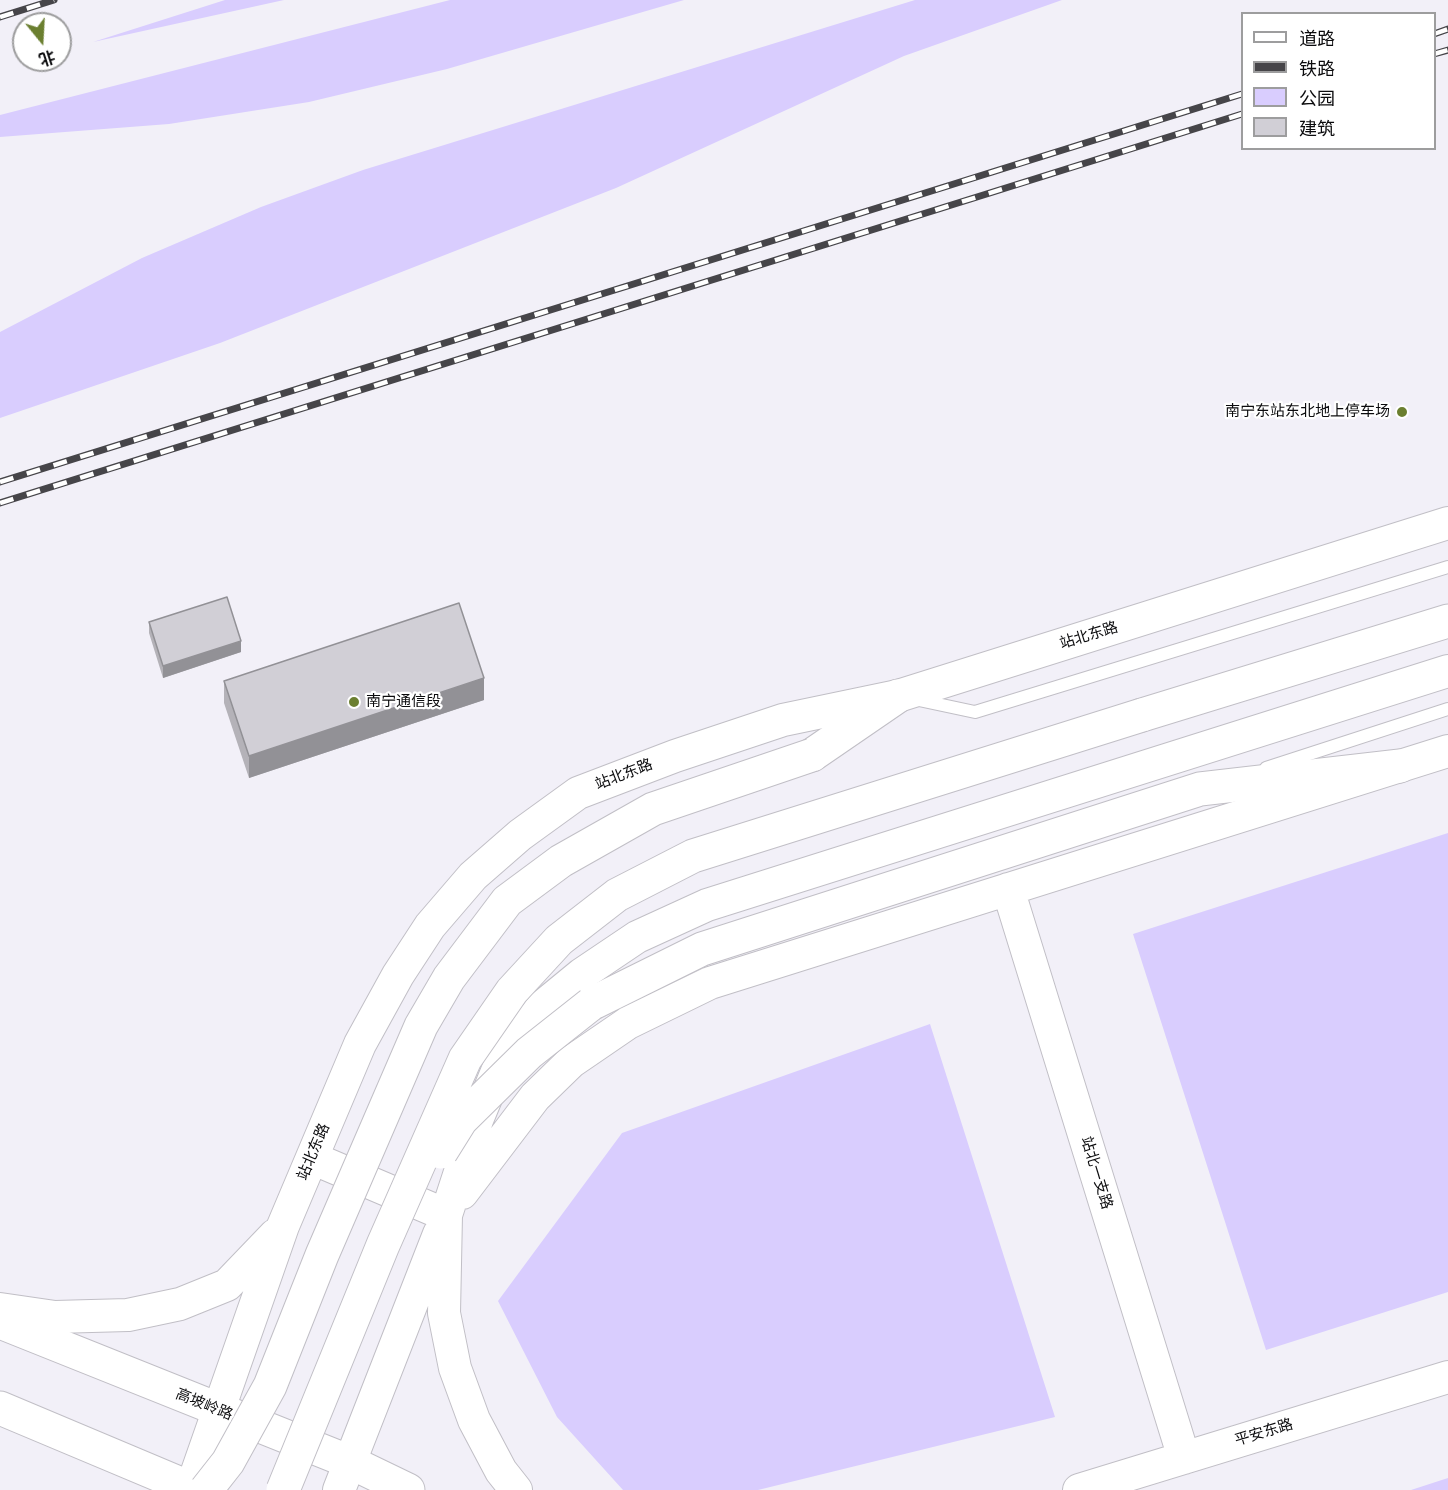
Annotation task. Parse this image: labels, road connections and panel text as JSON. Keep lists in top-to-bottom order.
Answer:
{
  "streets": {
    "main road": ["高坡岭路"],
    "street": ["站北东路", "站北一支路", "平安东路"]
  },
  "crossings": [
    ["站北东路", "高坡岭路"],
    ["站北一支路", "平安东路"]
  ],
  "places": ["南宁东站东北地上停车场", "南宁通信段"],
  "legend": [
    "道路",
    "铁路",
    "公园",
    "建筑"
  ],
  "north": "bottom"
}
